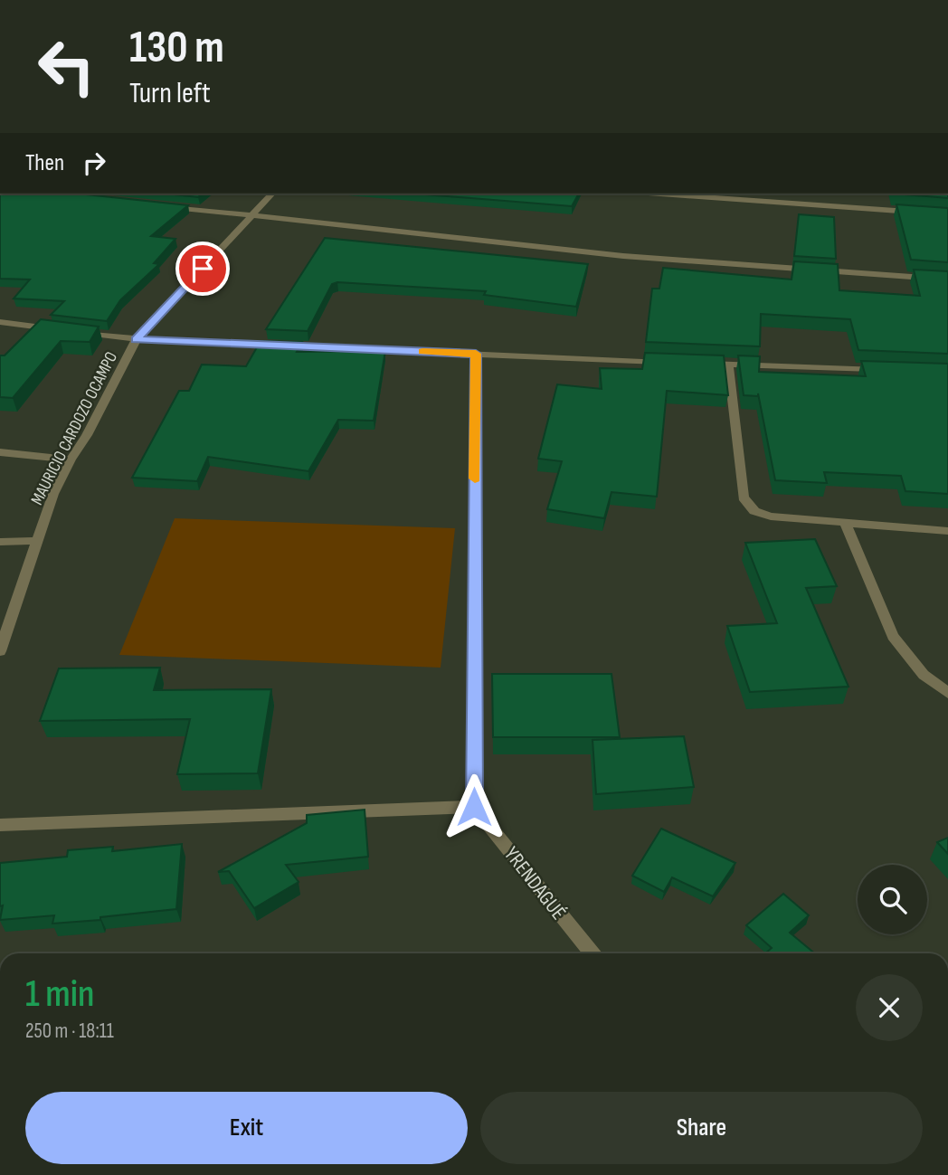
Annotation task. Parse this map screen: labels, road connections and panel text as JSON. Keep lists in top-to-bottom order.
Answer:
{
  "streets": {
    "street": ["MAURICIO CARDOZO OCAMPO", "YRENDAGUÉ"]
  },
  "page": {
    "turn": ["130 m", "Turn left"],
    "then": "Then",
    "heading": ["1 min", "250 m · 18:11"],
    "buttons": ["Exit", "Share"]
  }
}
